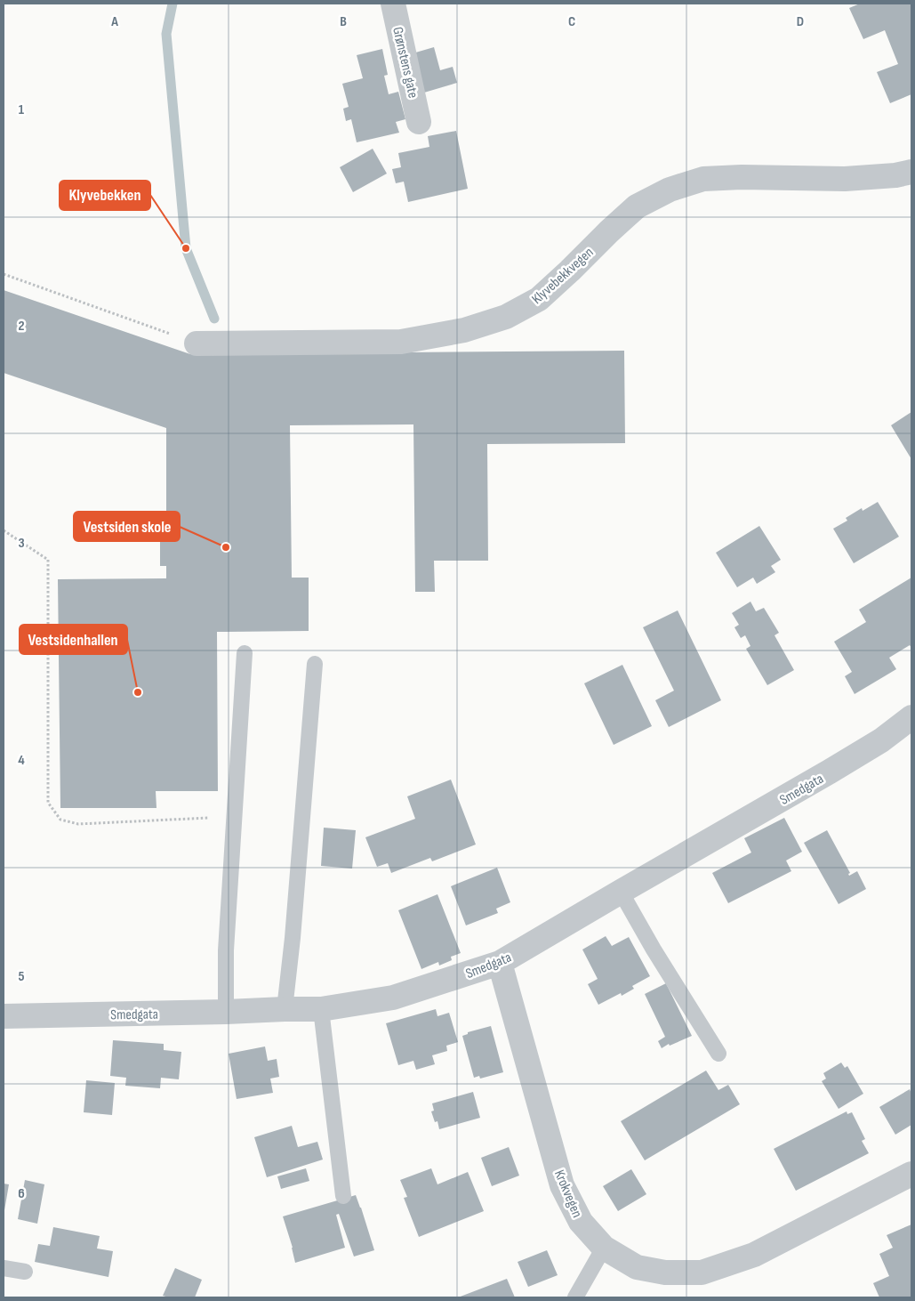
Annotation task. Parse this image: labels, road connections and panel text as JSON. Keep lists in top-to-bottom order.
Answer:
{
  "streets": {
    "street": [
      "Grønstens gate",
      "Klyvebekkvegen",
      "Smedgata",
      "Krokvegen"
    ]
  },
  "crossings": [
    ["Smedgata", "Krokvegen"]
  ],
  "places": ["Klyvebekken", "Vestsiden skole", "Vestsidenhallen"],
  "grid": {
    "columns": [
      "A",
      "B",
      "C",
      "D"
    ],
    "rows": [
      "1",
      "2",
      "3",
      "4",
      "5",
      "6"
    ]
  }
}
